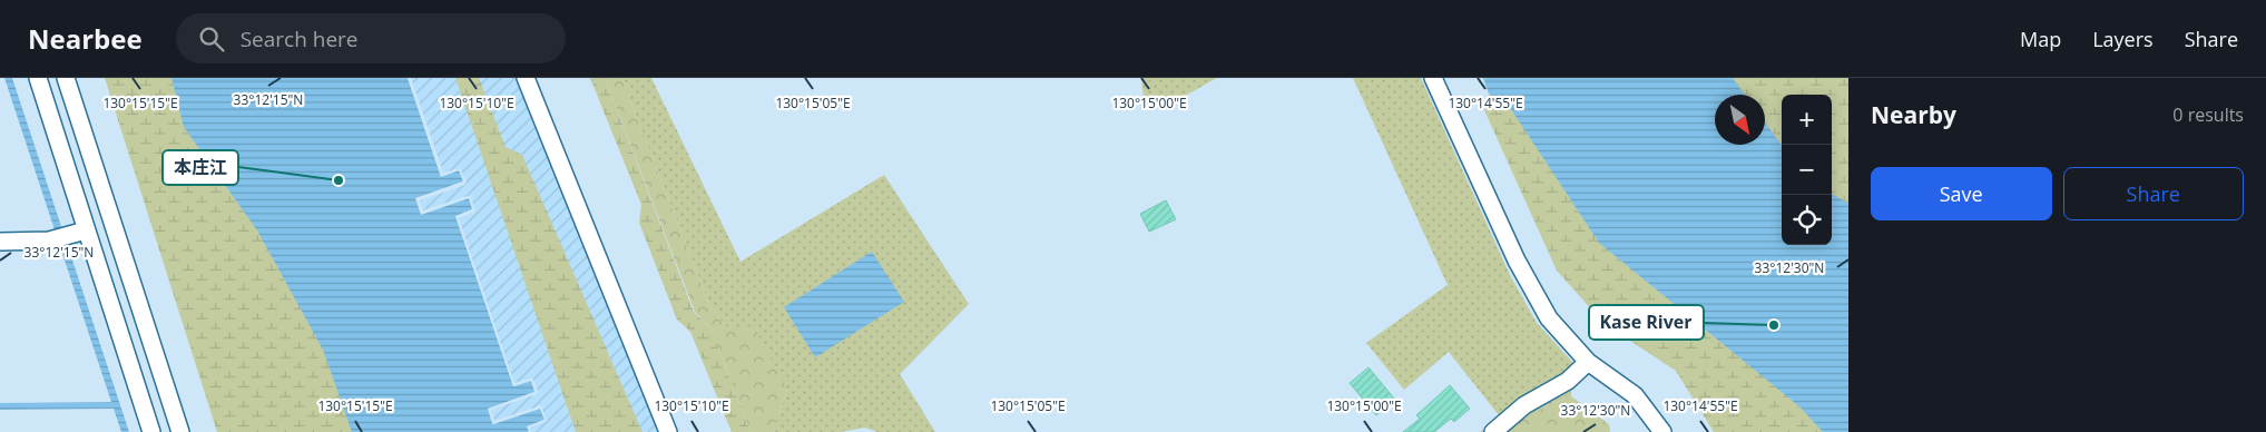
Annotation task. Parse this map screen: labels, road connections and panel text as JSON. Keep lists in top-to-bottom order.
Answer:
{
  "places": ["本庄江", "Kase River"],
  "north": "bottom right",
  "page": {
    "header": "Nearbee",
    "search": "Search here",
    "nav": ["Map", "Layers", "Share"],
    "heading": ["Nearby", "0 results"],
    "map_buttons": ["+", "−"],
    "buttons": ["Save", "Share"]
  },
  "coordinates": [
    "33°12'15\"N",
    "130°15'15\"E",
    "130°15'10\"E",
    "130°15'05\"E",
    "130°15'00\"E",
    "130°14'55\"E",
    "33°12'30\"N"
  ]
}
